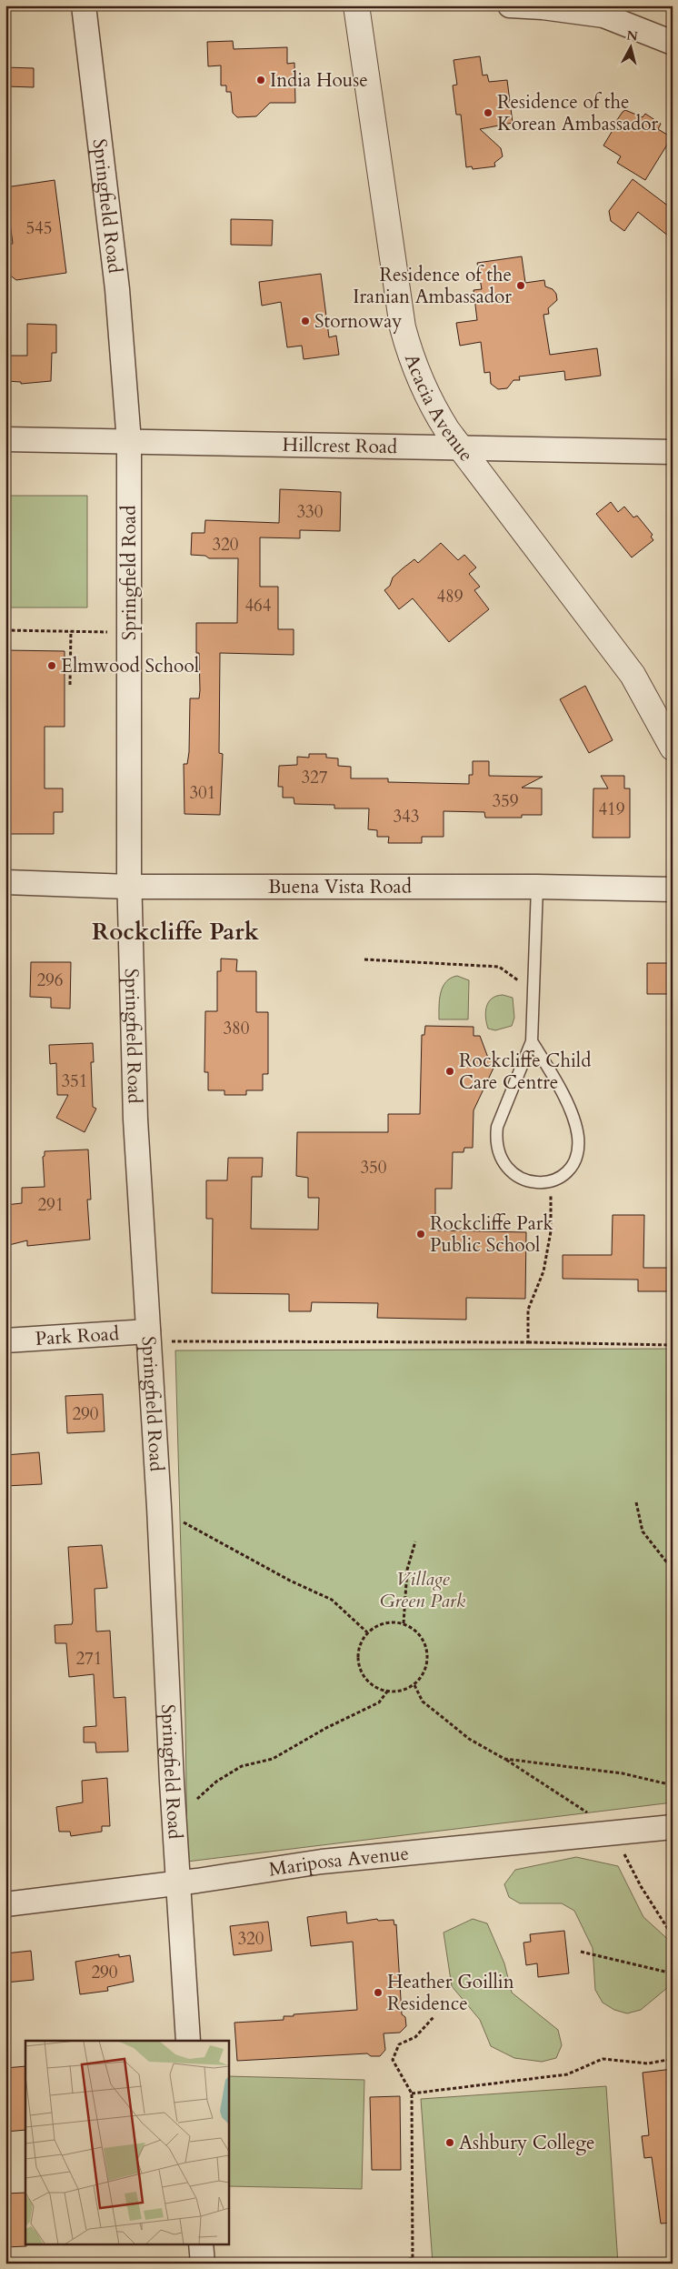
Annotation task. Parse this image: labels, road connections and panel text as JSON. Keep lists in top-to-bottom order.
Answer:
{
  "streets": {
    "street": [
      "Springfield Road",
      "Acacia Avenue",
      "Hillcrest Road",
      "Buena Vista Road",
      "Park Road",
      "Mariposa Avenue"
    ]
  },
  "crossings": [
    ["Springfield Road", "Hillcrest Road"],
    ["Springfield Road", "Buena Vista Road"],
    ["Springfield Road", "Park Road"],
    ["Springfield Road", "Mariposa Avenue"],
    ["Acacia Avenue", "Hillcrest Road"]
  ],
  "districts": ["Rockcliffe Park"],
  "parks": ["Village Green Park"],
  "places": [
    "India House",
    "Residence of the Korean Ambassador",
    "Residence of the Iranian Ambassador",
    "Stornoway",
    "Elmwood School",
    "Rockcliffe Child Care Centre",
    "Rockcliffe Park Public School",
    "Heather Goillin Residence",
    "Ashbury College"
  ],
  "house_numbers": [
    "545",
    "330",
    "320",
    "489",
    "464",
    "327",
    "301",
    "359",
    "419",
    "343",
    "296",
    "380",
    "351",
    "350",
    "291",
    "290",
    "271",
    "320",
    "290"
  ],
  "north": "top"
}
